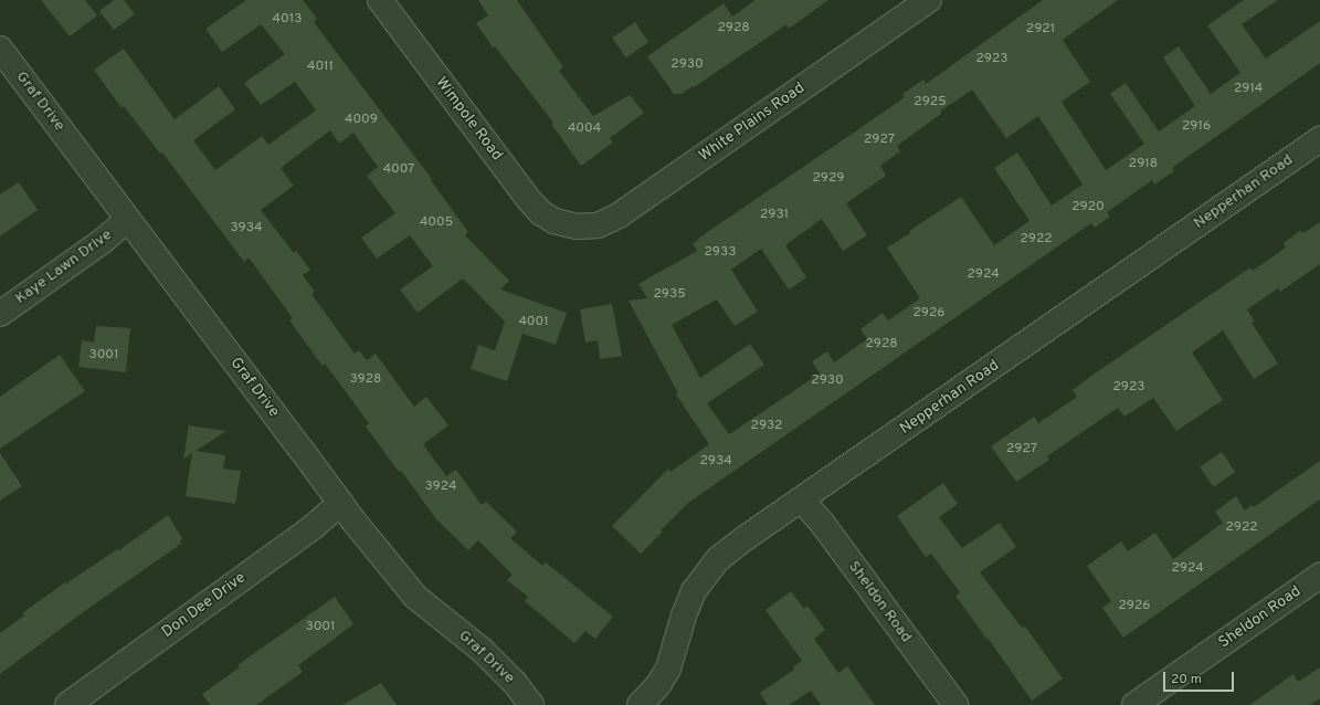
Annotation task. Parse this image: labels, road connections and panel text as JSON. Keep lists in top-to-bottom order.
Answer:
{
  "streets": {
    "street": [
      "Graf Drive",
      "Wimpole Road",
      "White Plains Road",
      "Nepperhan Road",
      "Kaye Lawn Drive",
      "Sheldon Road",
      "Don Dee Drive"
    ]
  },
  "crossings": [
    ["Graf Drive", "Kaye Lawn Drive"],
    ["Graf Drive", "Don Dee Drive"],
    ["Wimpole Road", "White Plains Road"],
    ["Nepperhan Road", "Sheldon Road"]
  ],
  "house_numbers": [
    "4013",
    "2928",
    "2921",
    "2923",
    "2930",
    "4011",
    "2914",
    "2925",
    "4009",
    "2916",
    "4004",
    "2927",
    "2918",
    "4007",
    "2929",
    "2920",
    "2931",
    "4005",
    "3934",
    "2922",
    "2933",
    "2924",
    "2935",
    "2926",
    "4001",
    "2928",
    "3001",
    "3928",
    "2930",
    "2923",
    "2932",
    "2927",
    "2934",
    "3924",
    "2922",
    "2924",
    "2926",
    "3001"
  ],
  "scale_bar": "20 m"
}
